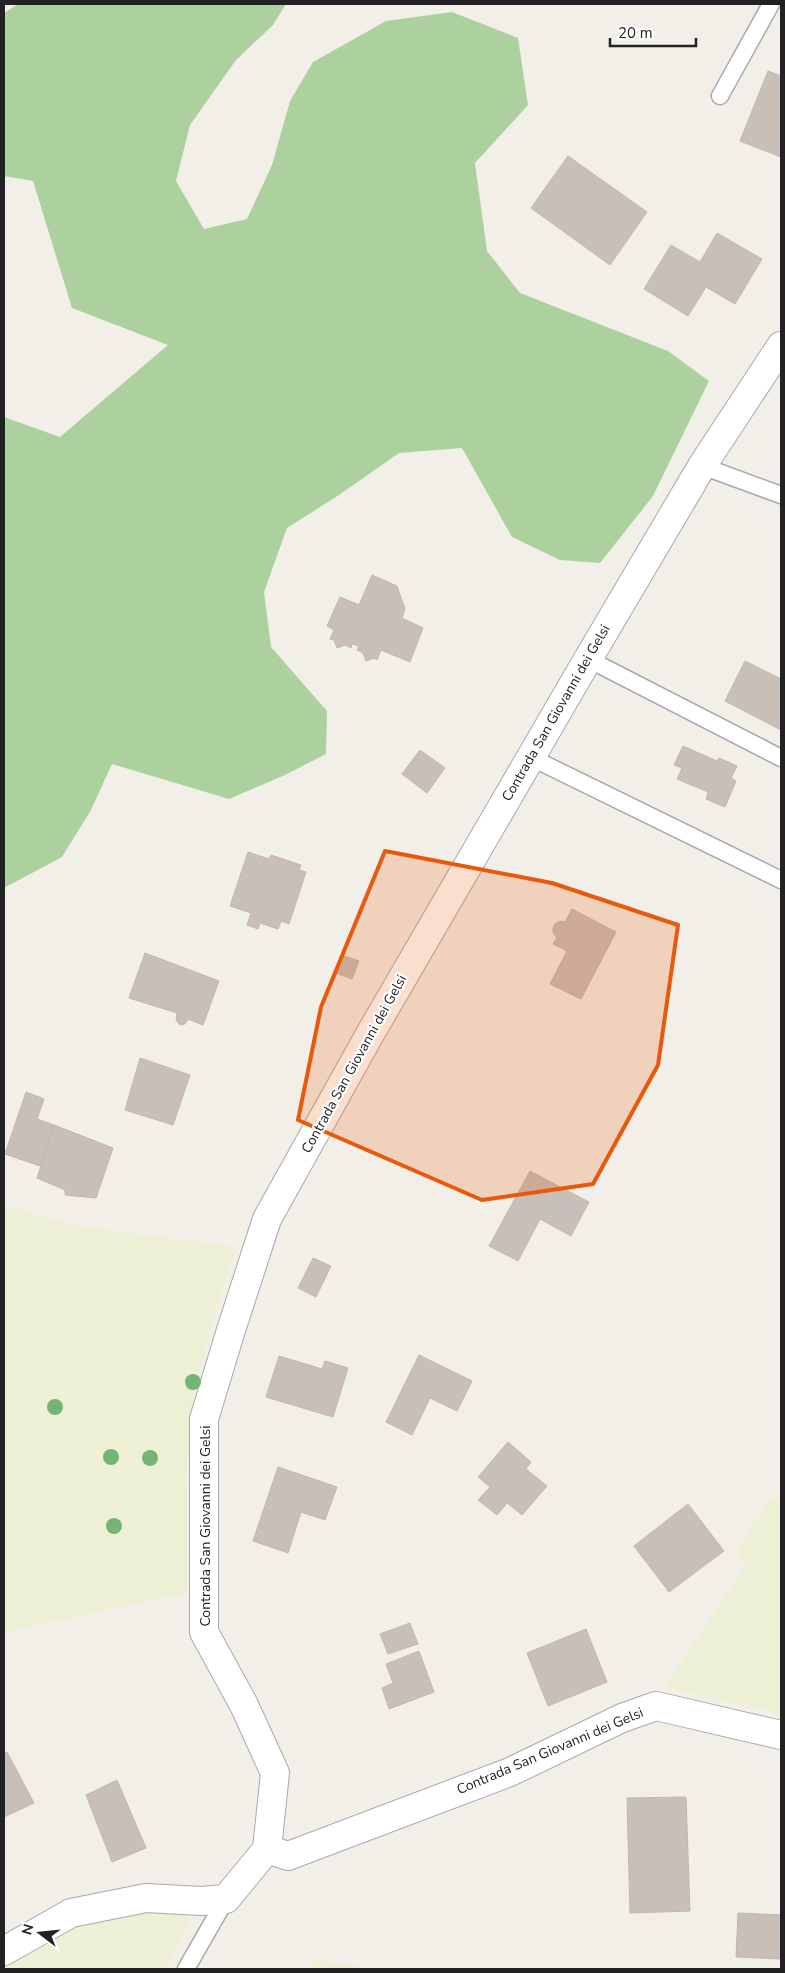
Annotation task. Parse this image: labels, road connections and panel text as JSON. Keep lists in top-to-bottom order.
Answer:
{
  "streets": {
    "street": ["Contrada San Giovanni dei Gelsi"]
  },
  "scale_bar": "20 m",
  "north": "left"
}
